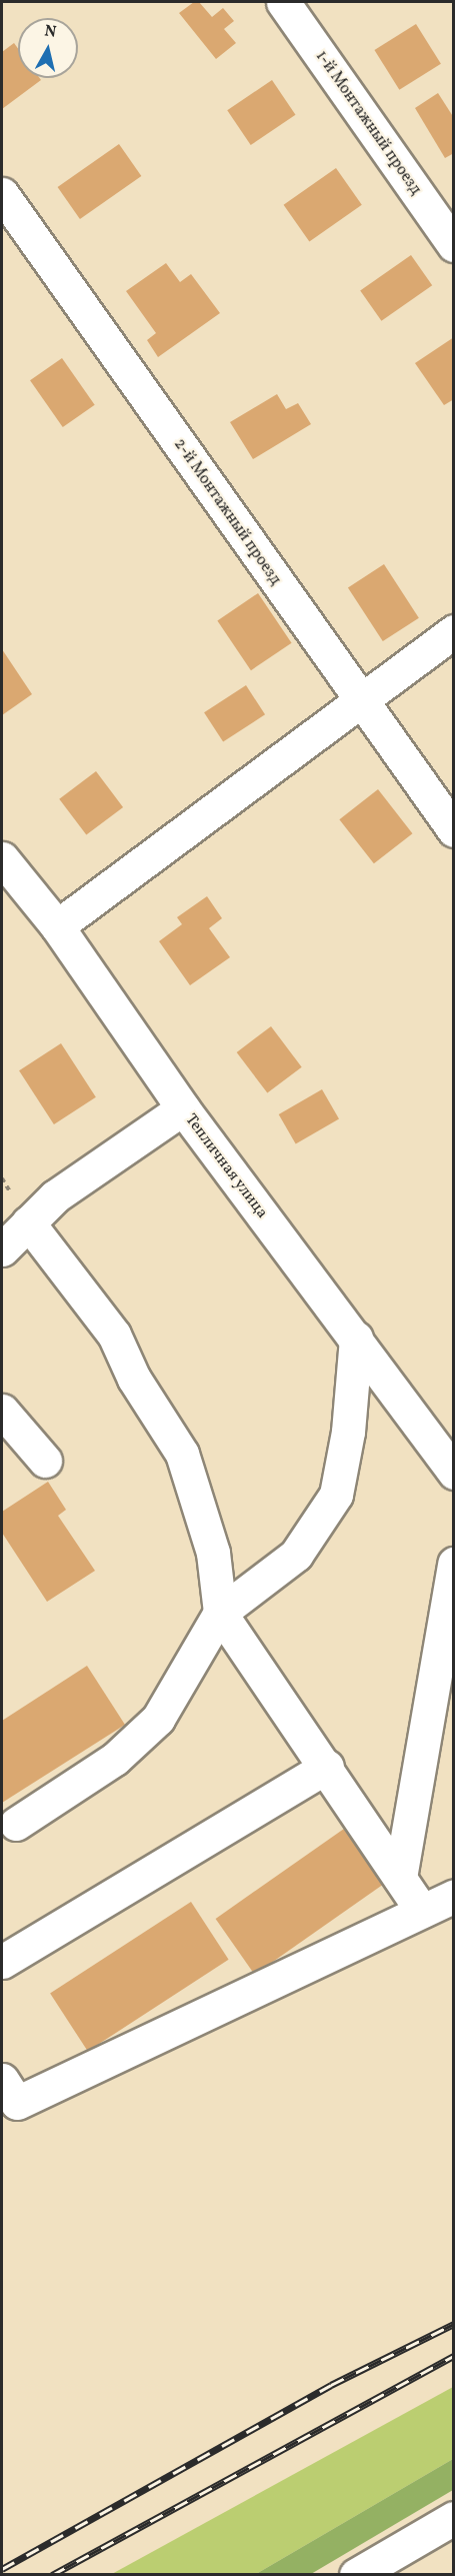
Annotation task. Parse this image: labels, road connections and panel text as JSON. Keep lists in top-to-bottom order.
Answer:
{
  "streets": {
    "street": ["1-й Монтажный проезд", "2-й Монтажный проезд", "Тепличная улица"]
  },
  "north": "top"
}
